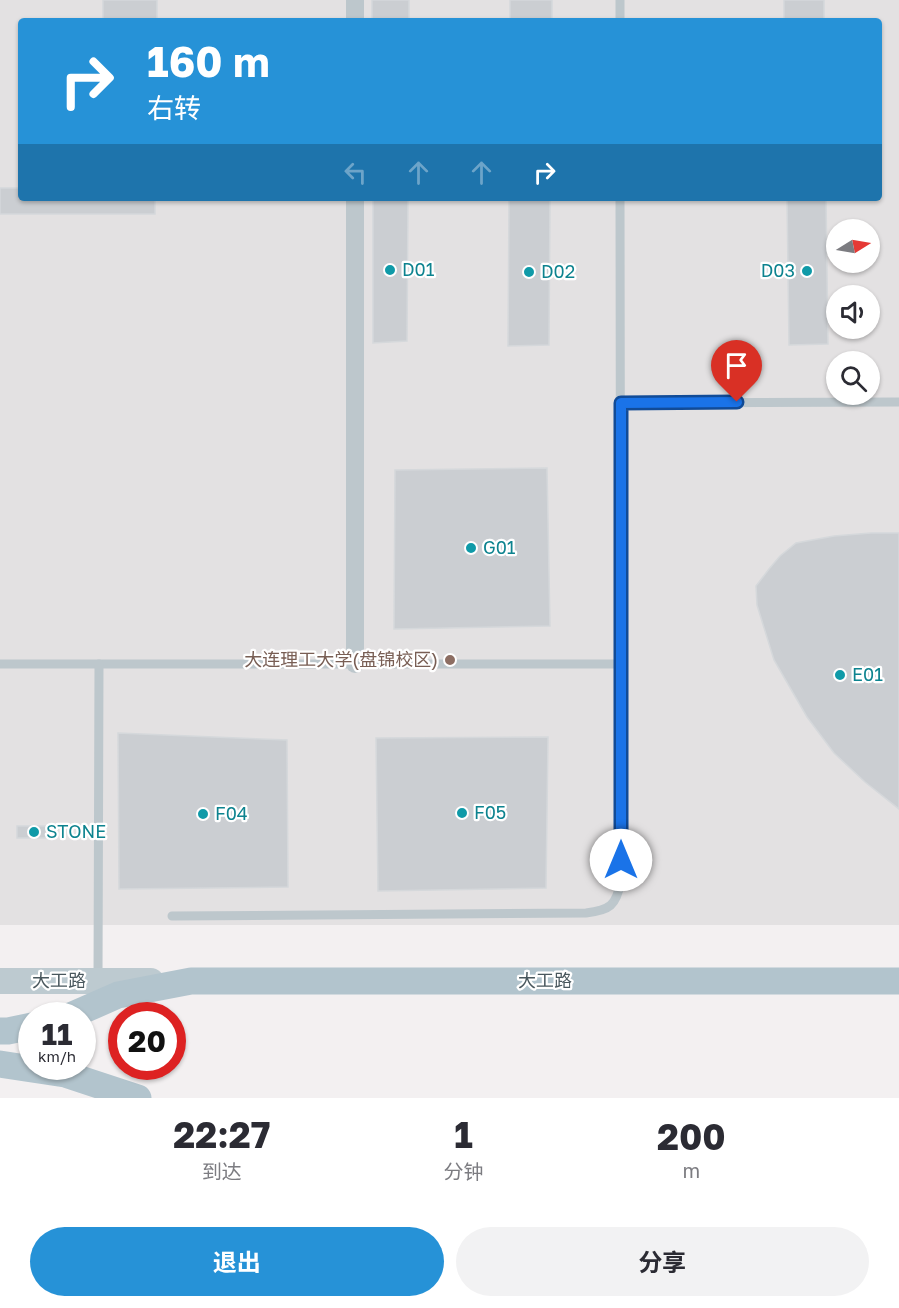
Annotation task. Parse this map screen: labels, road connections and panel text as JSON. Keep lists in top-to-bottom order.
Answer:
{
  "streets": {
    "main road": ["大工路"]
  },
  "places": [
    "D01",
    "D03",
    "D02",
    "G01",
    "大连理工大学(盘锦校区)",
    "E01",
    "F05",
    "F04",
    "STONE"
  ],
  "north": "right",
  "page": {
    "turn": ["160 m", "右转"],
    "speed": "11 km/h",
    "limit": "20",
    "eta": [
      "22:27",
      "到达",
      "1",
      "分钟",
      "200",
      "m"
    ],
    "buttons": ["退出", "分享"]
  }
}
